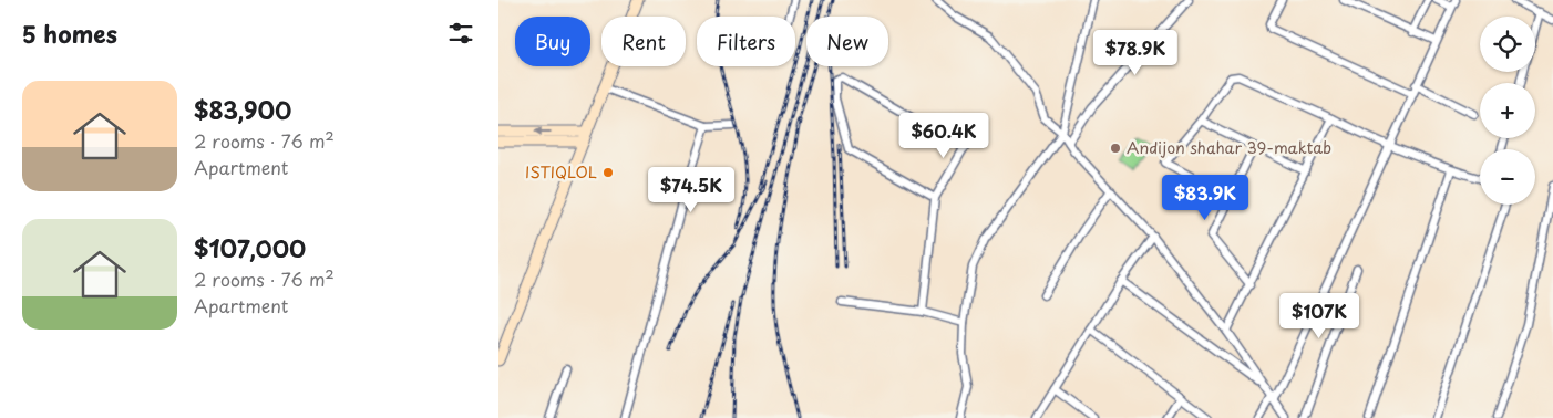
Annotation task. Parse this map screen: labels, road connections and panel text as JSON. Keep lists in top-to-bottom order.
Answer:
{
  "places": ["Andijon shahar 39-maktab", "ISTIQLOL"],
  "page": {
    "heading": "5 homes",
    "map_buttons": ["+", "−"],
    "chip": [
      "Buy",
      "Rent",
      "Filters",
      "New"
    ],
    "price": [
      "$78.9K",
      "$60.4K",
      "$74.5K",
      "$83.9K",
      "$107K"
    ],
    "list": [
      {
        "name": "$83,900",
        "note": "2 rooms · 76 m² · Apartment"
      },
      {
        "name": "$107,000",
        "note": "2 rooms · 76 m² · Apartment"
      }
    ]
  }
}
